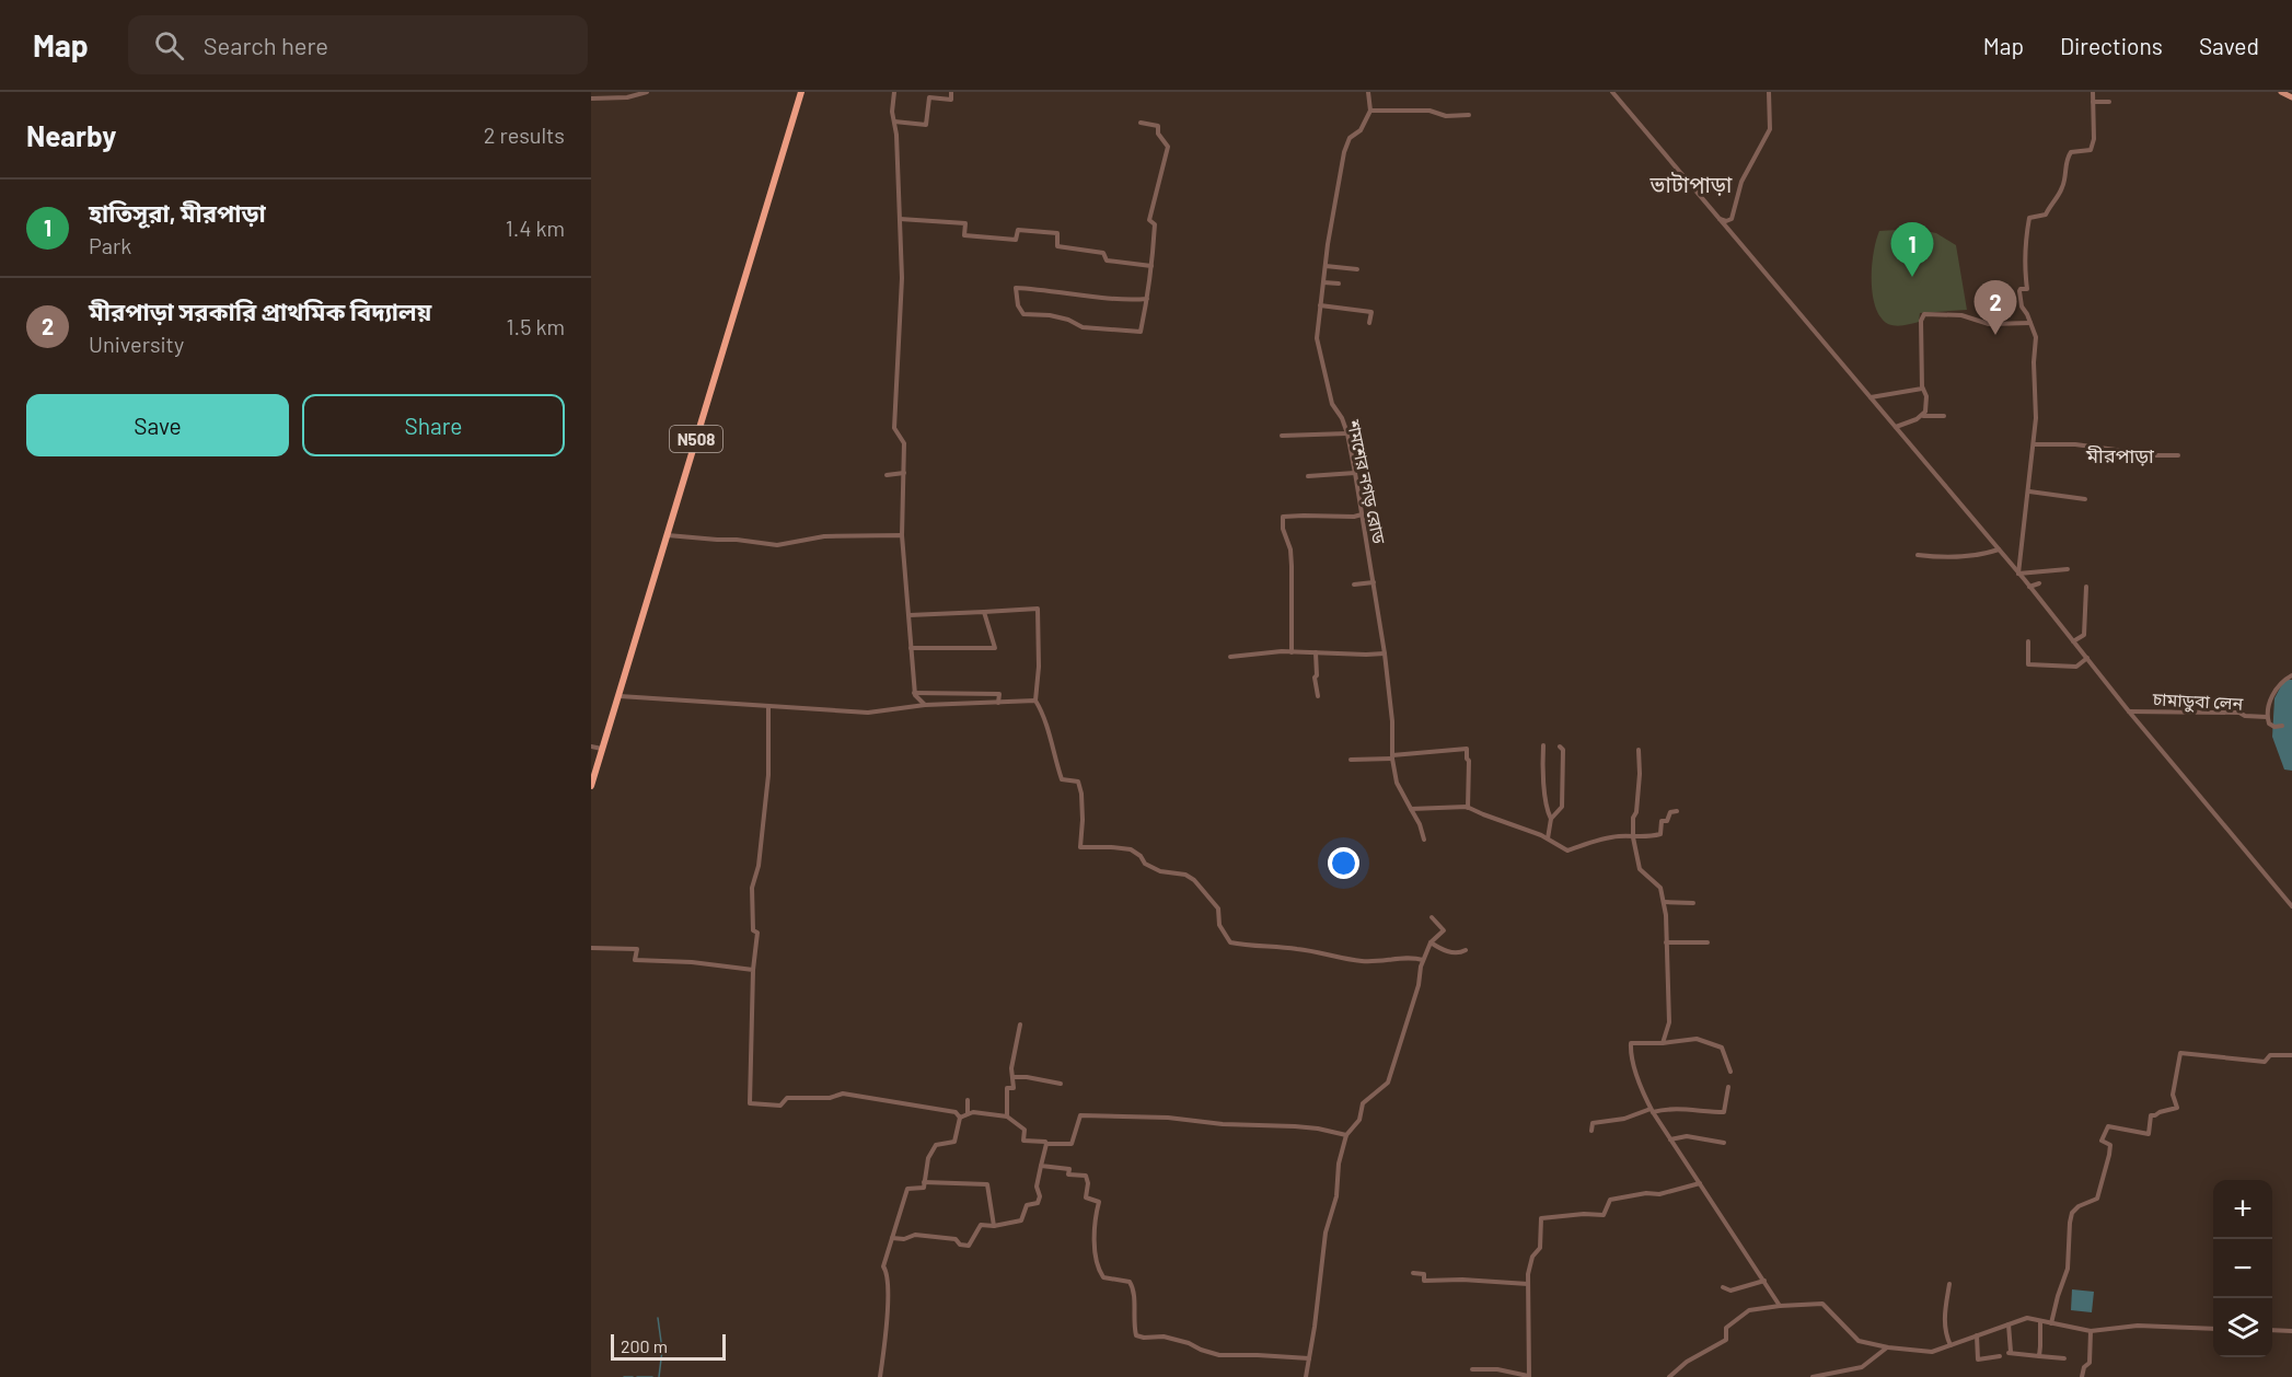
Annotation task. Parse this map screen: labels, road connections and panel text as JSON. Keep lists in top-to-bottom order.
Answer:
{
  "streets": {
    "highway": ["N508"],
    "street": ["শমশের নগড় রোড", "চামাডুবা লেন"]
  },
  "districts": ["ভাটাপাড়া", "মীরপাড়া"],
  "scale_bar": "200 m",
  "page": {
    "header": "Map",
    "search": "Search here",
    "nav": ["Map", "Directions", "Saved"],
    "heading": ["Nearby", "2 results"],
    "list": [
      {
        "mark": "1",
        "name": "হাতিসূরা, মীরপাড়া",
        "note": "Park",
        "value": "1.4 km"
      },
      {
        "mark": "2",
        "name": "মীরপাড়া সরকারি প্রাথমিক বিদ্যালয়",
        "note": "University",
        "value": "1.5 km"
      }
    ],
    "pins": ["1", "2"],
    "buttons": ["Save", "Share"],
    "map_buttons": ["+", "−"],
    "scale": "200 m"
  }
}
